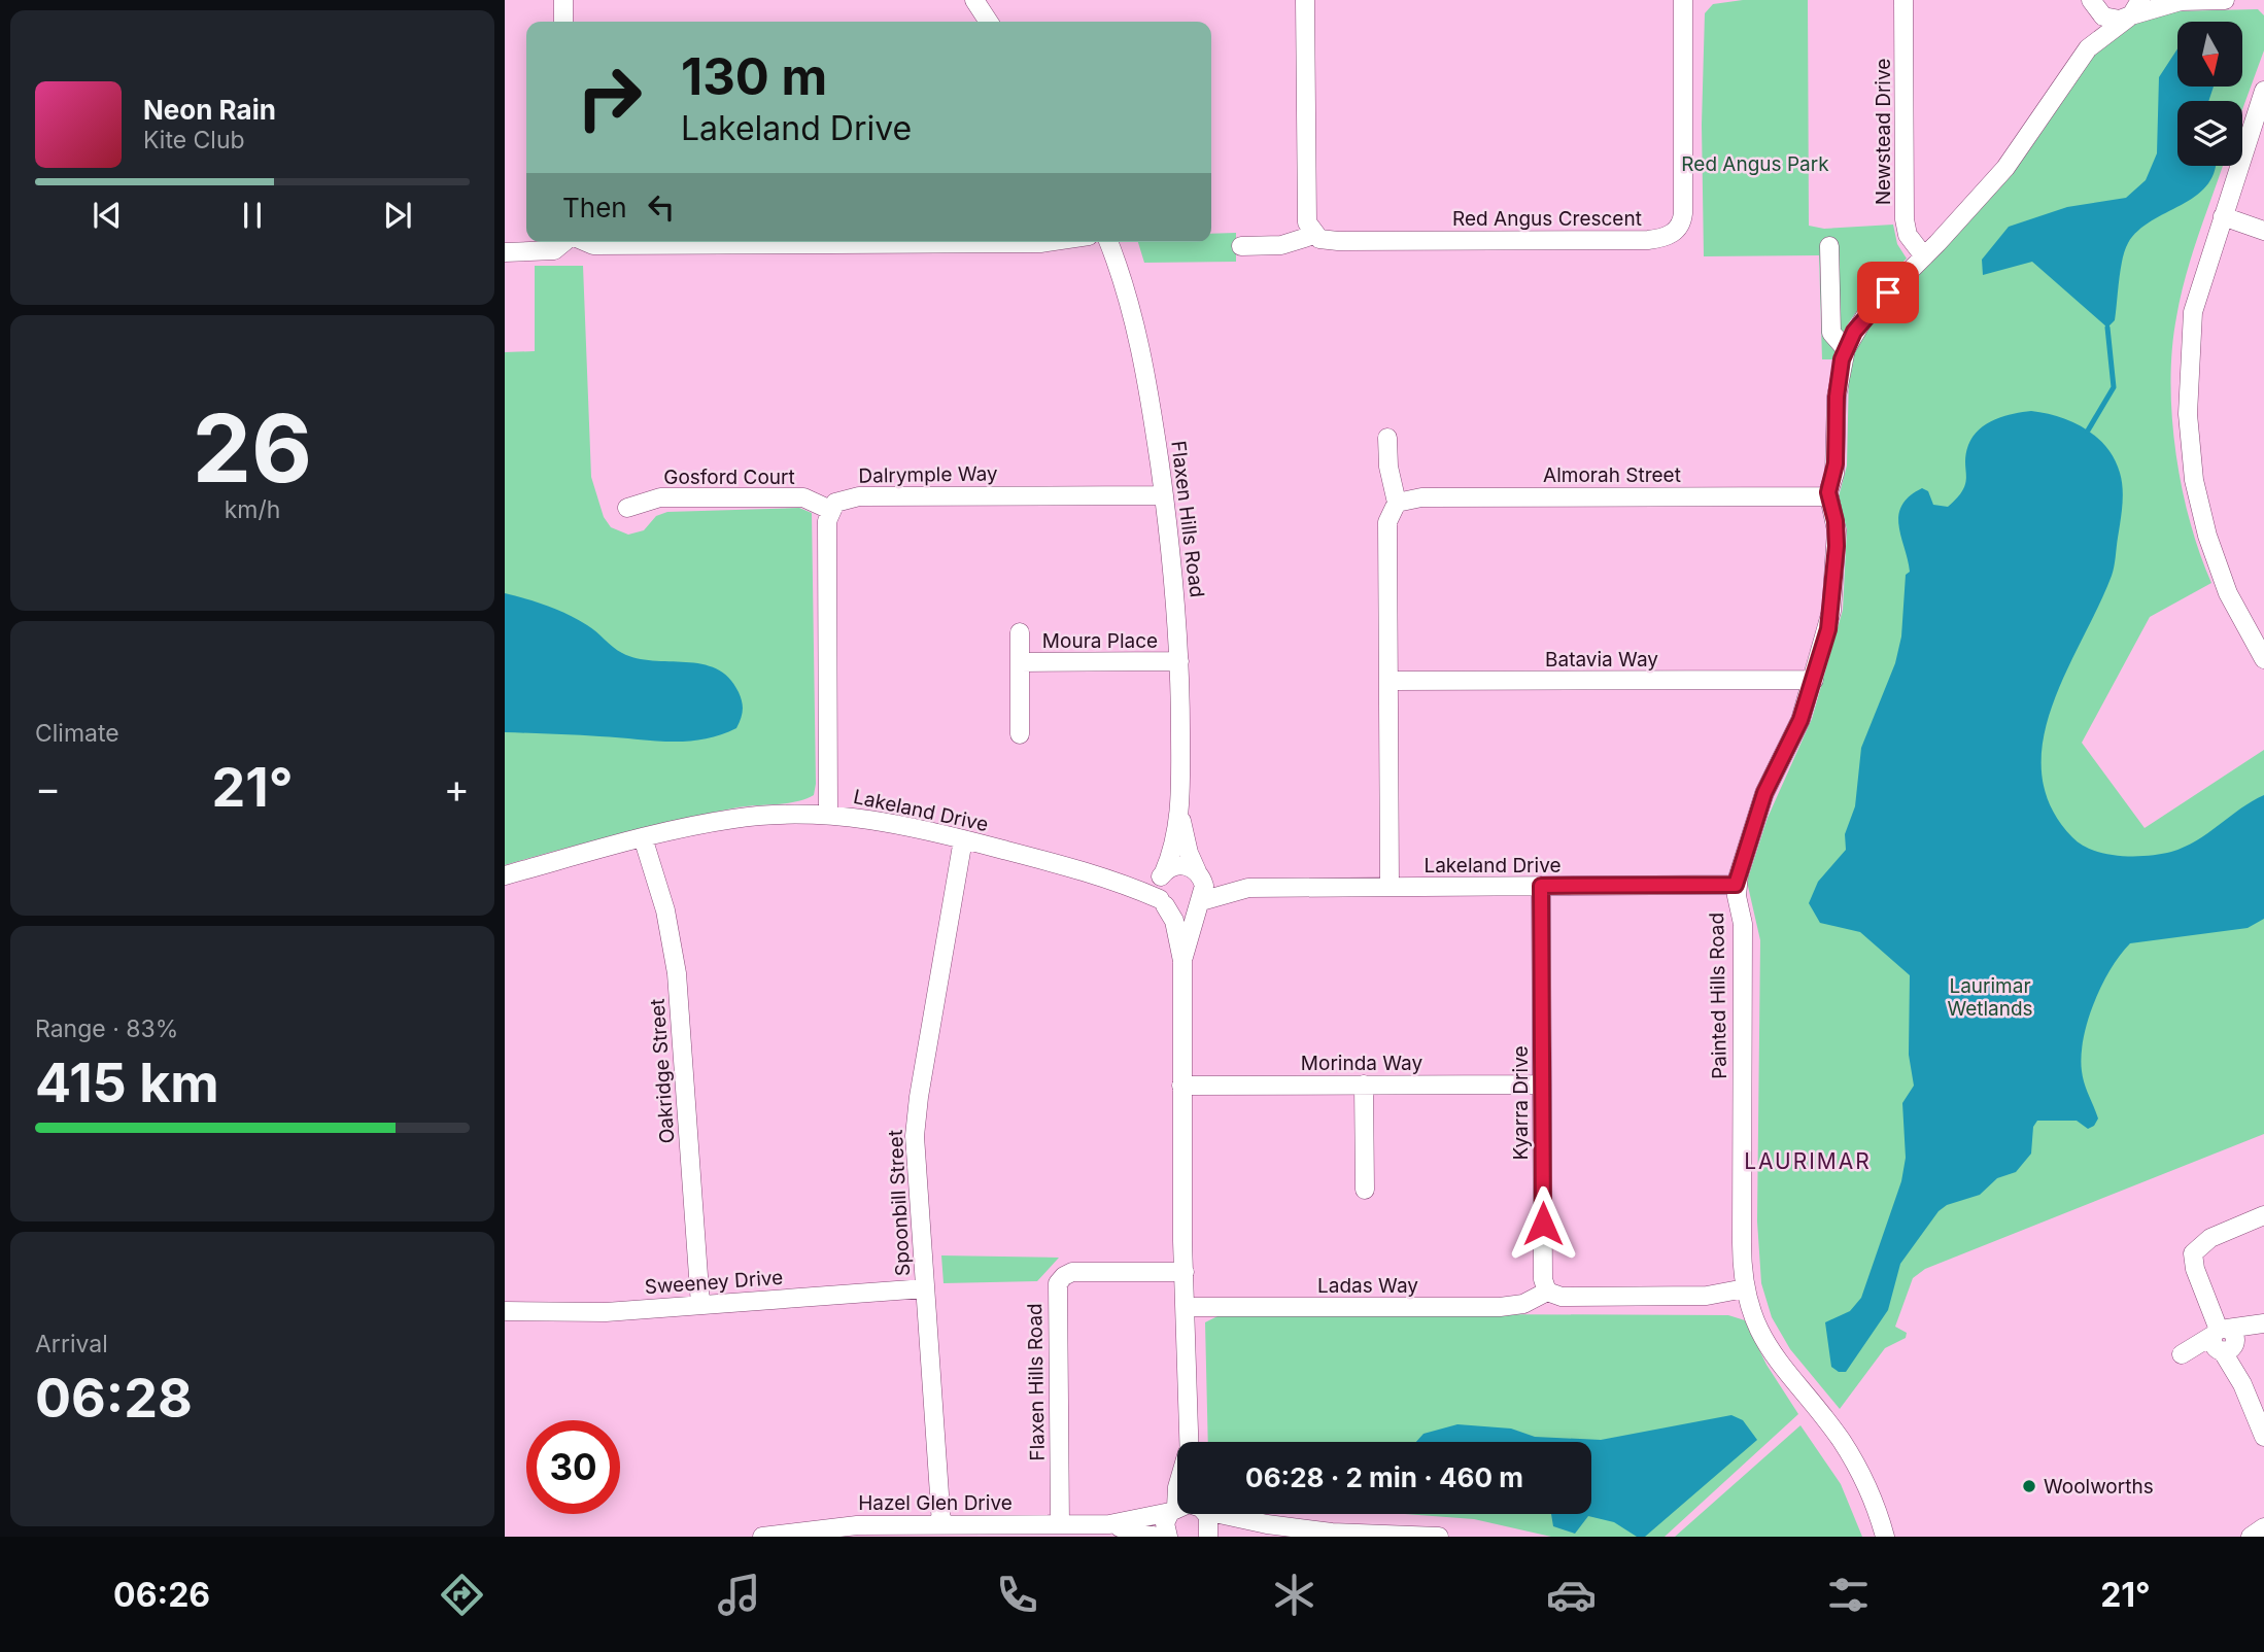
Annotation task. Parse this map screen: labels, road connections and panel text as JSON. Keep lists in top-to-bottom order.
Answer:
{
  "streets": {
    "street": [
      "Newstead Drive",
      "Red Angus Crescent",
      "Dalrymple Way",
      "Almorah Street",
      "Gosford Court",
      "Flaxen Hills Road",
      "Moura Place",
      "Batavia Way",
      "Lakeland Drive",
      "Painted Hills Road",
      "Morinda Way",
      "Oakridge Street",
      "Kyarra Drive",
      "Spoonbill Street",
      "Sweeney Drive",
      "Ladas Way",
      "Hazel Glen Drive"
    ]
  },
  "crossings": [
    ["Newstead Drive", "Painted Hills Road"],
    ["Dalrymple Way", "Gosford Court"],
    ["Dalrymple Way", "Flaxen Hills Road"],
    ["Almorah Street", "Painted Hills Road"],
    ["Flaxen Hills Road", "Moura Place"],
    ["Flaxen Hills Road", "Lakeland Drive"],
    ["Flaxen Hills Road", "Hazel Glen Drive"],
    ["Batavia Way", "Painted Hills Road"],
    ["Lakeland Drive", "Painted Hills Road"],
    ["Lakeland Drive", "Oakridge Street"],
    ["Lakeland Drive", "Kyarra Drive"],
    ["Lakeland Drive", "Spoonbill Street"],
    ["Morinda Way", "Kyarra Drive"],
    ["Oakridge Street", "Sweeney Drive"],
    ["Kyarra Drive", "Ladas Way"],
    ["Spoonbill Street", "Sweeney Drive"],
    ["Spoonbill Street", "Hazel Glen Drive"]
  ],
  "districts": ["LAURIMAR"],
  "parks": ["Red Angus Park", "Laurimar Wetlands"],
  "places": ["Woolworths"],
  "north": "bottom",
  "page": {
    "turn": ["130 m", "Lakeland Drive"],
    "song": ["Neon Rain", "Kite Club"],
    "then": "Then",
    "tile": [
      ["26", "km/h"],
      "Climate",
      ["Range · 83%", "415 km"],
      ["Arrival", "06:28"]
    ],
    "heat": ["−", "21°", "+"],
    "limit": "30",
    "trip": "06:28 · 2 min · 460 m",
    "tabs": ["06:26", "21°"]
  }
}
